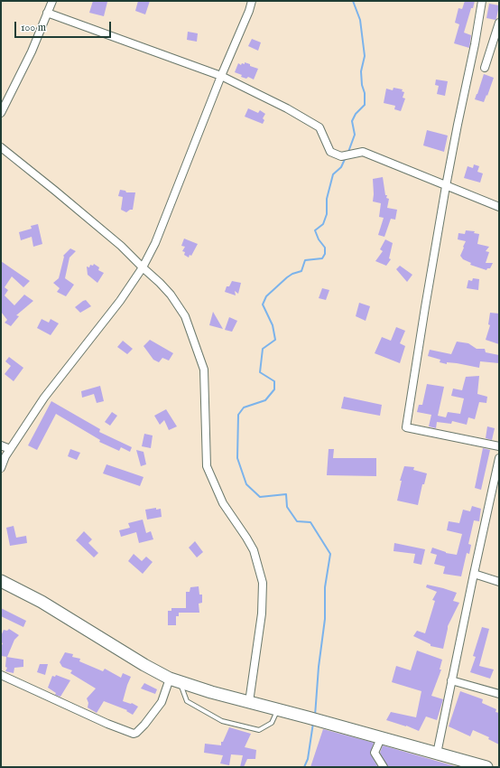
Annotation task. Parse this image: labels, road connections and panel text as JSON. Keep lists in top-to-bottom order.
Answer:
{
  "scale_bar": "100 m"
}
